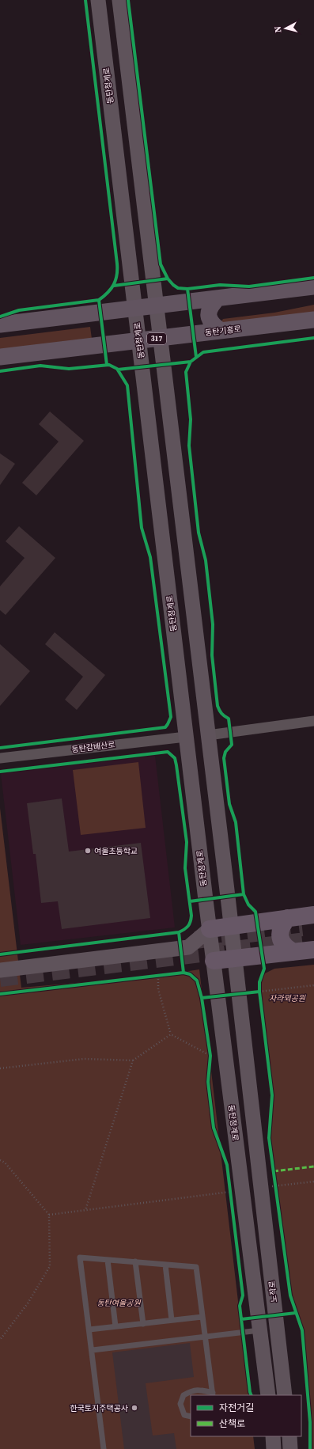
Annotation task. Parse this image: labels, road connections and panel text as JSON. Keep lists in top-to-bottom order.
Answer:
{
  "streets": {
    "main road": ["동탄기흥로", "317"],
    "street": ["동탄청계로", "동탄감배산로", "노작로"]
  },
  "crossings": [
    ["동탄청계로", "동탄기흥로"],
    ["동탄청계로", "동탄감배산로"]
  ],
  "parks": ["자라뫼공원", "동탄여울공원"],
  "places": ["여울초등학교", "한국토지주택공사"],
  "legend": ["자전거길", "산책로"],
  "north": "left"
}
